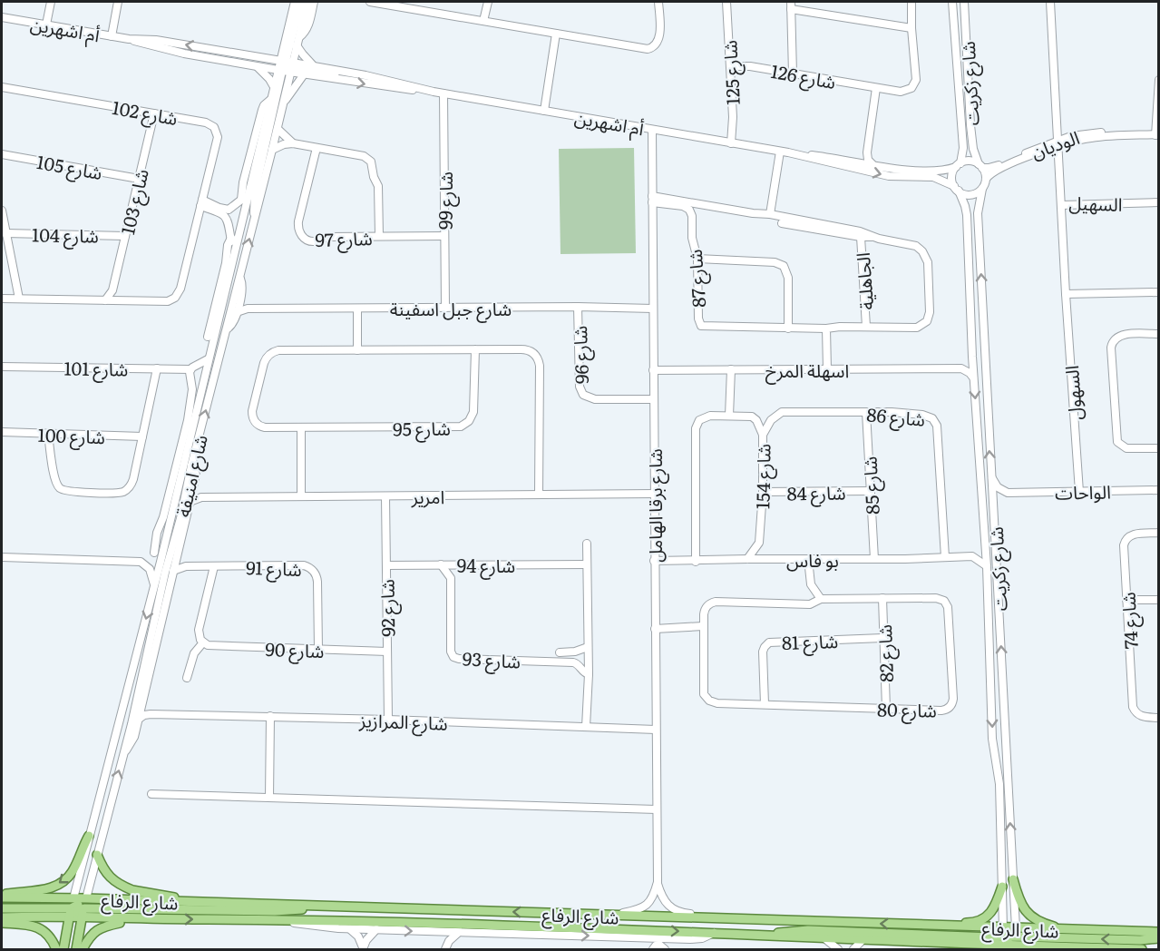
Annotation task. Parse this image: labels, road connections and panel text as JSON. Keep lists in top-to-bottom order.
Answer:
{
  "streets": {
    "main road": ["شارع امنيفة", "شارع الرفاع"],
    "street": [
      "أم اشهرين",
      "شارع 125",
      "شارع 126",
      "شارع زكريت",
      "شارع 102",
      "الوديان",
      "شارع 105",
      "شارع 99",
      "شارع 103",
      "السهيل",
      "شارع 104",
      "شارع 97",
      "شارع 87",
      "الجاهلية",
      "شارع جبل اسفينة",
      "شارع 96",
      "شارع 101",
      "اسهلة المرخ",
      "السهول",
      "شارع 86",
      "شارع 95",
      "شارع 100",
      "شارع 154",
      "شارع 85",
      "الواحات",
      "شارع 84",
      "امرير",
      "شارع برقا الهامل",
      "بو فاس",
      "شارع 94",
      "شارع 91",
      "شارع 92",
      "شارع 74",
      "شارع 81",
      "شارع 90",
      "شارع 82",
      "شارع 93",
      "شارع 80",
      "شارع المرازيز"
    ]
  },
  "crossings": [
    ["أم اشهرين", "شارع 125"],
    ["أم اشهرين", "شارع زكريت"],
    ["أم اشهرين", "الوديان"],
    ["أم اشهرين", "شارع 99"],
    ["أم اشهرين", "شارع امنيفة"],
    ["أم اشهرين", "شارع برقا الهامل"],
    ["شارع 125", "شارع 126"],
    ["شارع زكريت", "الوديان"],
    ["شارع زكريت", "شارع الرفاع"],
    ["شارع 102", "شارع 103"],
    ["الوديان", "السهيل"],
    ["شارع 105", "شارع 103"],
    ["شارع 99", "شارع 97"],
    ["شارع 99", "شارع جبل اسفينة"],
    ["شارع 103", "شارع 104"],
    ["السهيل", "السهول"],
    ["شارع 87", "الجاهلية"],
    ["شارع 87", "شارع برقا الهامل"],
    ["شارع جبل اسفينة", "شارع 96"],
    ["شارع جبل اسفينة", "شارع برقا الهامل"],
    ["شارع 96", "شارع برقا الهامل"],
    ["اسهلة المرخ", "شارع برقا الهامل"],
    ["السهول", "الواحات"],
    ["شارع 86", "شارع 154"],
    ["شارع 86", "شارع 85"],
    ["شارع 86", "بو فاس"],
    ["شارع 95", "امرير"],
    ["شارع امنيفة", "شارع الرفاع"],
    ["شارع 154", "شارع 84"],
    ["شارع 154", "بو فاس"],
    ["شارع 85", "شارع 84"],
    ["شارع 85", "بو فاس"],
    ["امرير", "شارع برقا الهامل"],
    ["امرير", "شارع 92"],
    ["شارع برقا الهامل", "بو فاس"],
    ["شارع برقا الهامل", "شارع المرازيز"],
    ["شارع برقا الهامل", "شارع الرفاع"],
    ["شارع 94", "شارع 92"],
    ["شارع 94", "شارع 93"],
    ["شارع 91", "شارع 90"],
    ["شارع 92", "شارع 90"],
    ["شارع 92", "شارع المرازيز"],
    ["شارع 81", "شارع 82"],
    ["شارع 81", "شارع 80"],
    ["شارع 82", "شارع 80"]
  ]
}
